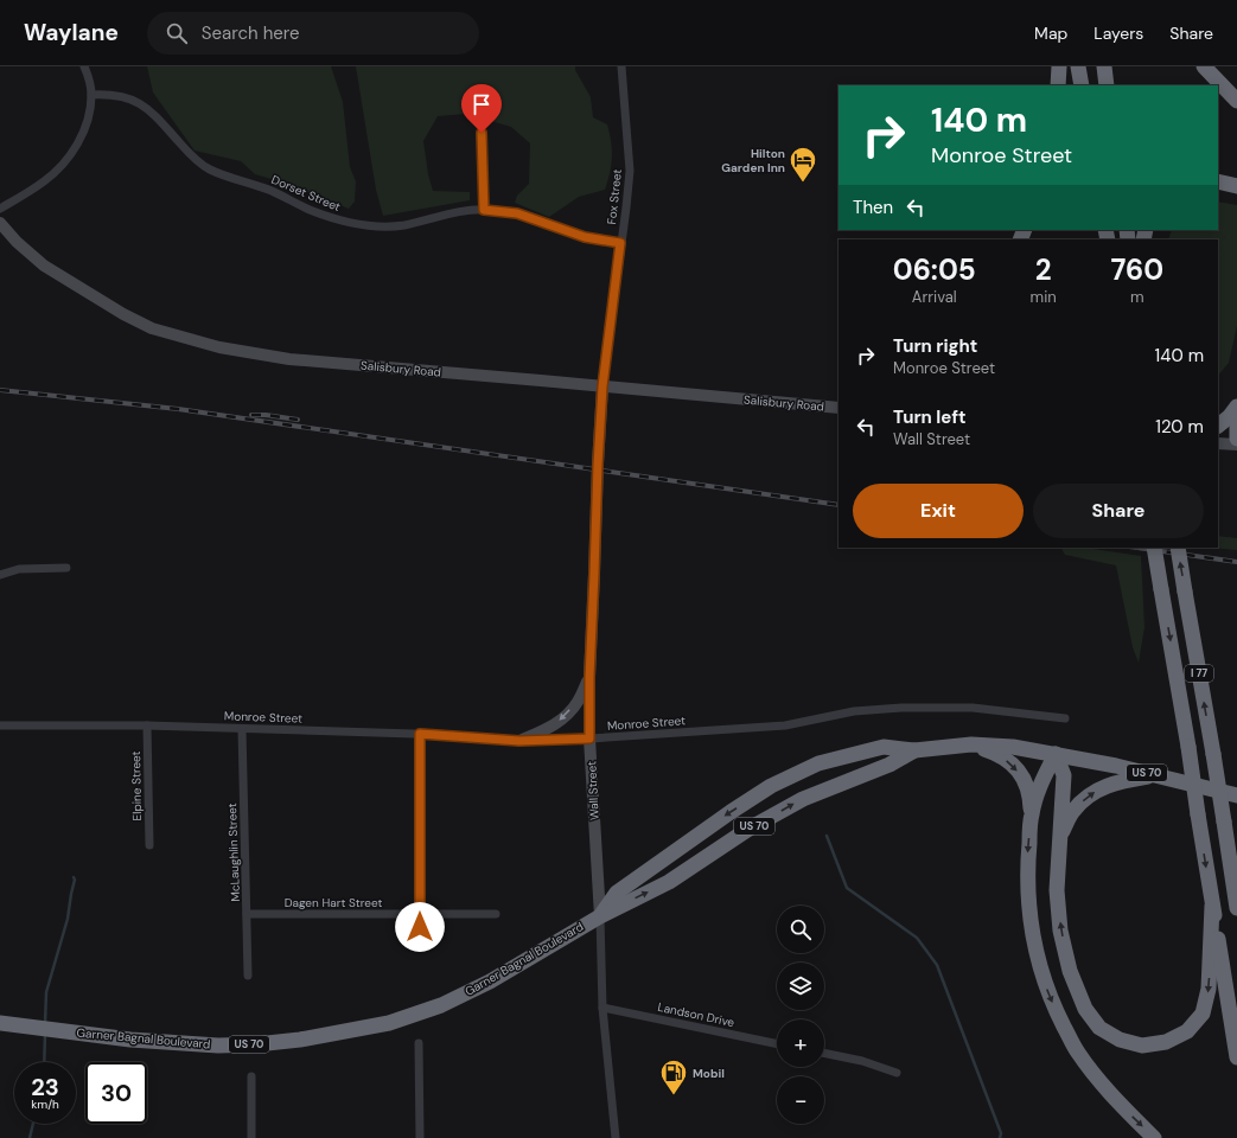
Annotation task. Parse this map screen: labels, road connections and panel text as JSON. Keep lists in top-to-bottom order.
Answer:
{
  "streets": {
    "highway": ["I 77", "US 70", "Garner Bagnal Boulevard"],
    "street": [
      "Dorset Street",
      "Fox Street",
      "Salisbury Road",
      "Monroe Street",
      "Elpine Street",
      "Wall Street",
      "McLaughlin Street",
      "Dagen Hart Street",
      "Landson Drive"
    ]
  },
  "crossings": [
    ["Dorset Street", "Fox Street"],
    ["Fox Street", "Salisbury Road"],
    ["Fox Street", "Wall Street"],
    ["Salisbury Road", "Wall Street"],
    ["Monroe Street", "Elpine Street"],
    ["Monroe Street", "Wall Street"],
    ["Monroe Street", "McLaughlin Street"],
    ["Wall Street", "Garner Bagnal Boulevard"],
    ["Wall Street", "Landson Drive"],
    ["McLaughlin Street", "Dagen Hart Street"]
  ],
  "places": {
    "hotel": ["Hilton Garden Inn"],
    "fuel station": ["Mobil"]
  },
  "page": {
    "header": "Waylane",
    "search": "Search here",
    "nav": ["Map", "Layers", "Share"],
    "turn": ["140 m", "Monroe Street"],
    "then": "Then",
    "eta": [
      "06:05",
      "Arrival",
      "2",
      "min",
      "760",
      "m"
    ],
    "list": [
      {
        "name": "Turn right",
        "note": "Monroe Street",
        "value": "140 m"
      },
      {
        "name": "Turn left",
        "note": "Wall Street",
        "value": "120 m"
      }
    ],
    "buttons": ["Exit", "Share"],
    "map_buttons": ["+", "−"],
    "speed": "23 km/h",
    "limit": "30"
  }
}
